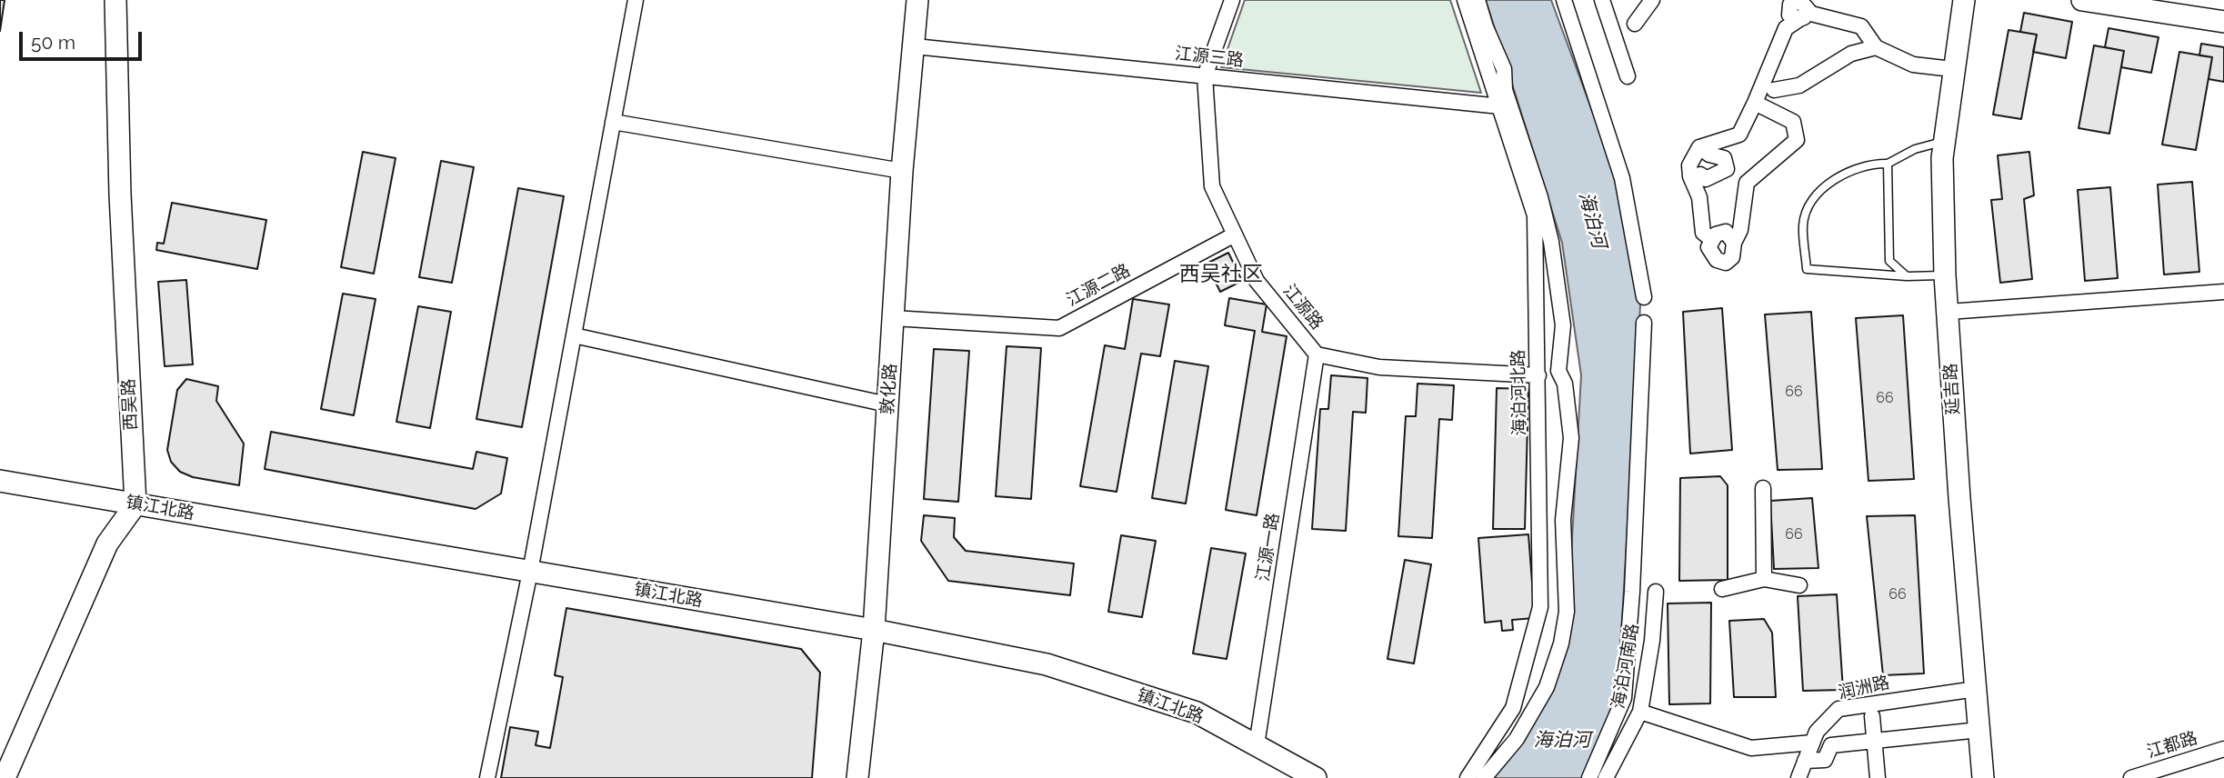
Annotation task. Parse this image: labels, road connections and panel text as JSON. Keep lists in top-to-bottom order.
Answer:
{
  "streets": {
    "street": [
      "江源三路",
      "江源二路",
      "江源路",
      "敦化路",
      "延吉路",
      "海泊河北路",
      "西吴路",
      "镇江北路",
      "江源一路",
      "海泊河南路",
      "润洲路",
      "江都路"
    ]
  },
  "crossings": [
    ["江源三路", "江源路"],
    ["江源三路", "敦化路"],
    ["江源三路", "海泊河北路"],
    ["江源二路", "江源路"],
    ["江源二路", "敦化路"],
    ["江源路", "海泊河北路"],
    ["江源路", "江源一路"],
    ["敦化路", "镇江北路"],
    ["延吉路", "润洲路"],
    ["西吴路", "镇江北路"],
    ["镇江北路", "江源一路"]
  ],
  "districts": ["西吴社区"],
  "water": ["海泊河"],
  "house_numbers": [
    "66",
    "66",
    "66",
    "66"
  ],
  "scale_bar": "50 m"
}
